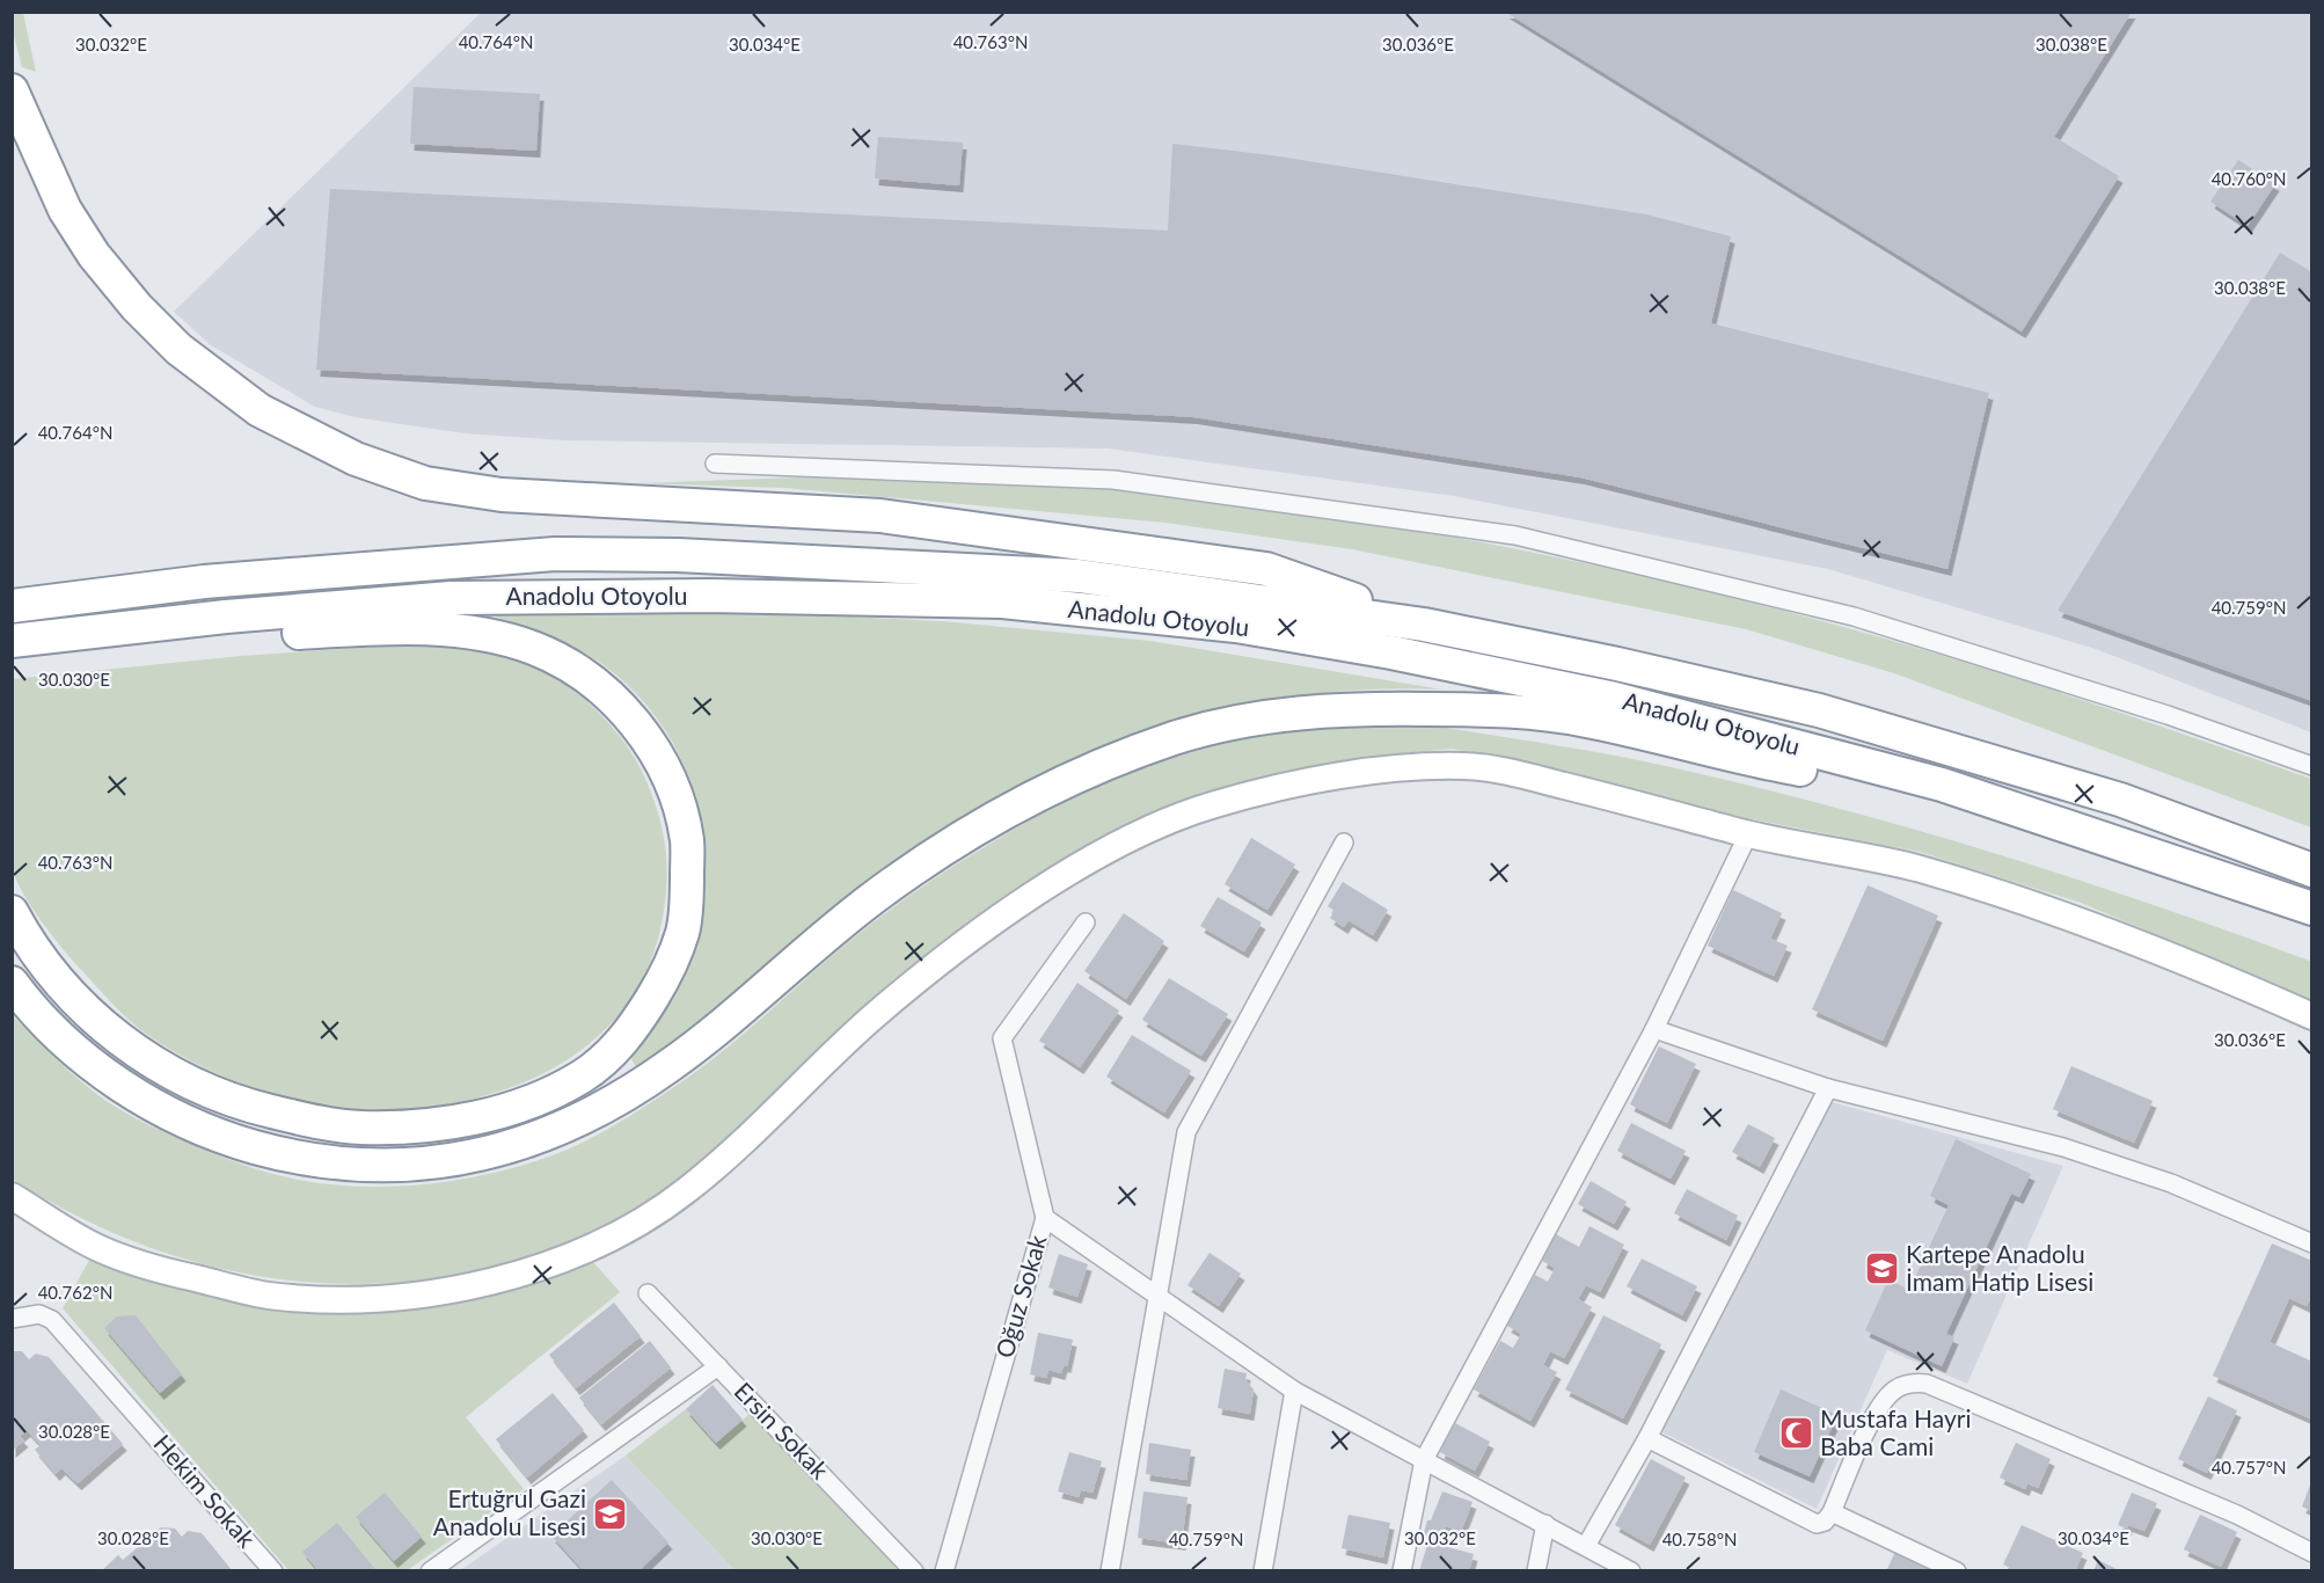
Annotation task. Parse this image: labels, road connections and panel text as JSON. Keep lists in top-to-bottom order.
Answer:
{
  "streets": {
    "highway": ["Anadolu Otoyolu"],
    "street": ["Oğuz Sokak", "Ersin Sokak", "Hekim Sokak"]
  },
  "places": {
    "school or university": ["Kartepe Anadolu İmam Hatip Lisesi", "Ertuğrul Gazi Anadolu Lisesi"],
    "mosque": ["Mustafa Hayri Baba Cami"]
  },
  "coordinates": [
    "40.763°N",
    "40.764°N",
    "30.038°E",
    "30.032°E",
    "30.034°E",
    "30.036°E",
    "40.760°N",
    "40.759°N",
    "30.030°E",
    "40.762°N",
    "30.028°E",
    "40.757°N",
    "40.758°N"
  ]
}
